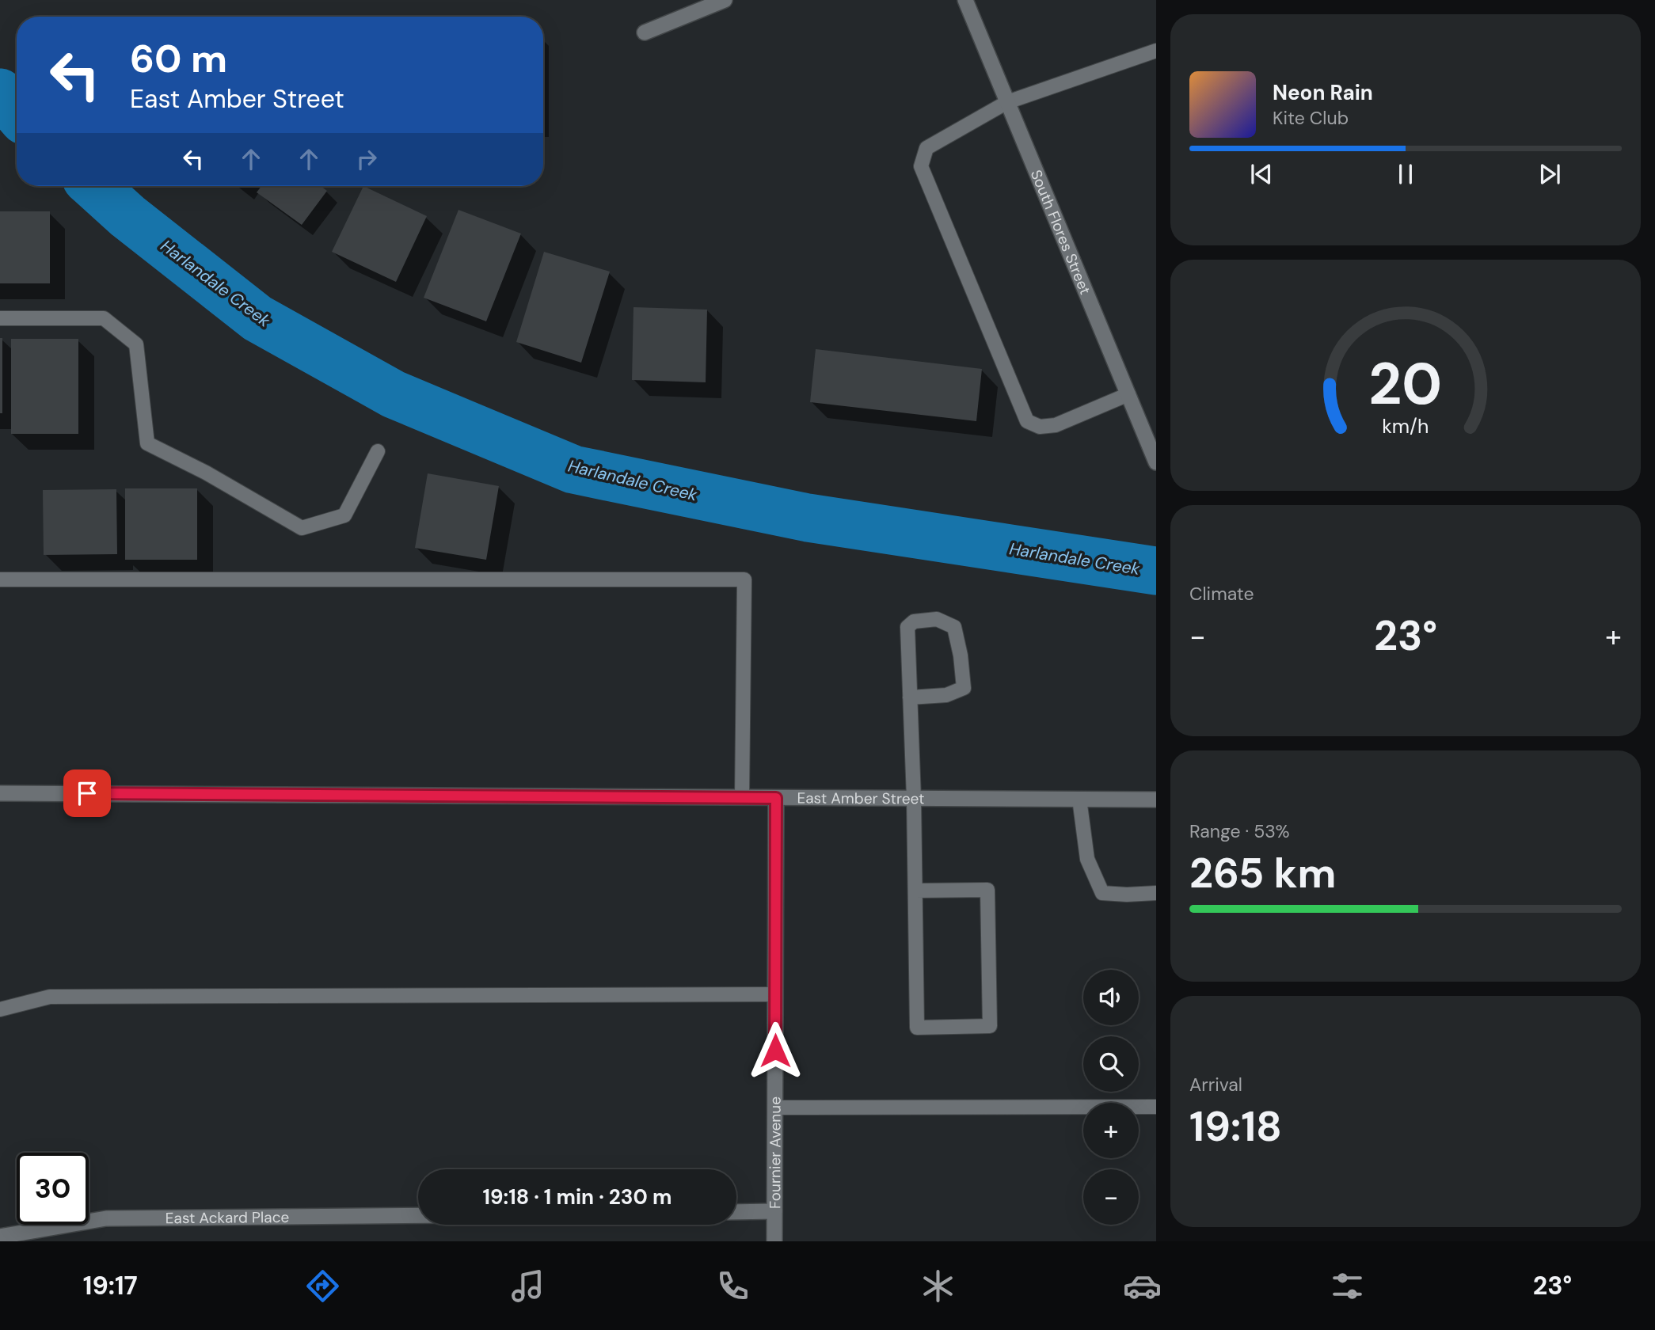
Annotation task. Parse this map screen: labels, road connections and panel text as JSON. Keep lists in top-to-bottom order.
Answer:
{
  "streets": {
    "street": [
      "South Flores Street",
      "East Amber Street",
      "Fournier Avenue",
      "East Ackard Place"
    ]
  },
  "crossings": [
    ["East Amber Street", "Fournier Avenue"]
  ],
  "water": ["Harlandale Creek"],
  "page": {
    "turn": ["60 m", "East Amber Street"],
    "song": ["Neon Rain", "Kite Club"],
    "tile": [
      "Climate",
      ["Range · 53%", "265 km"],
      ["Arrival", "19:18"]
    ],
    "heat": ["−", "23°", "+"],
    "map_buttons": ["+", "−"],
    "limit": "30",
    "trip": "19:18 · 1 min · 230 m",
    "tabs": ["19:17", "23°"],
    "gauge": ["20", "km/h"]
  }
}
